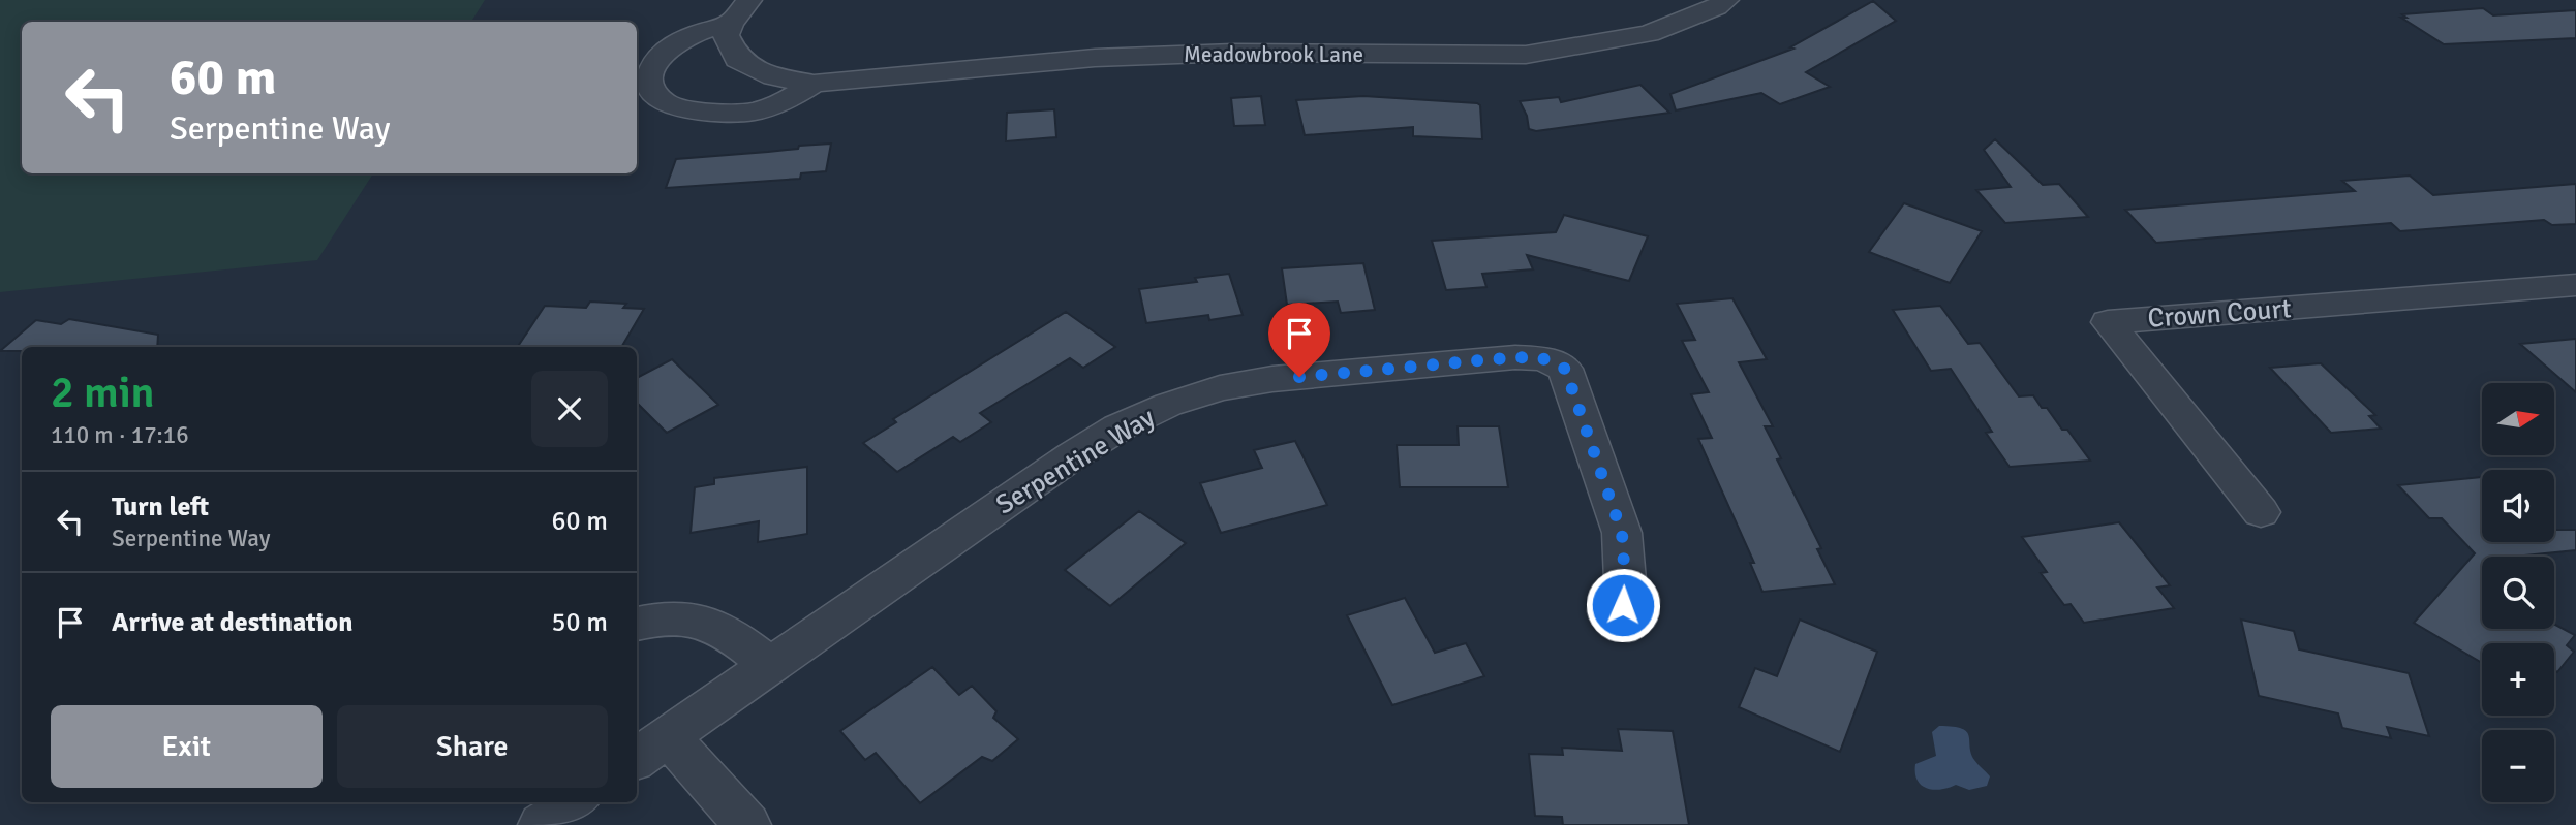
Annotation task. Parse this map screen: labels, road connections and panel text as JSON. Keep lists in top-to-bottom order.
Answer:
{
  "streets": {
    "street": ["Meadowbrook Lane", "Crown Court", "Serpentine Way"]
  },
  "north": "right",
  "page": {
    "turn": ["60 m", "Serpentine Way"],
    "heading": ["2 min", "110 m · 17:16"],
    "map_buttons": ["+", "−"],
    "list": [
      {
        "name": "Turn left",
        "note": "Serpentine Way",
        "value": "60 m"
      },
      {
        "name": "Arrive at destination",
        "value": "50 m"
      }
    ],
    "buttons": ["Exit", "Share"]
  }
}
